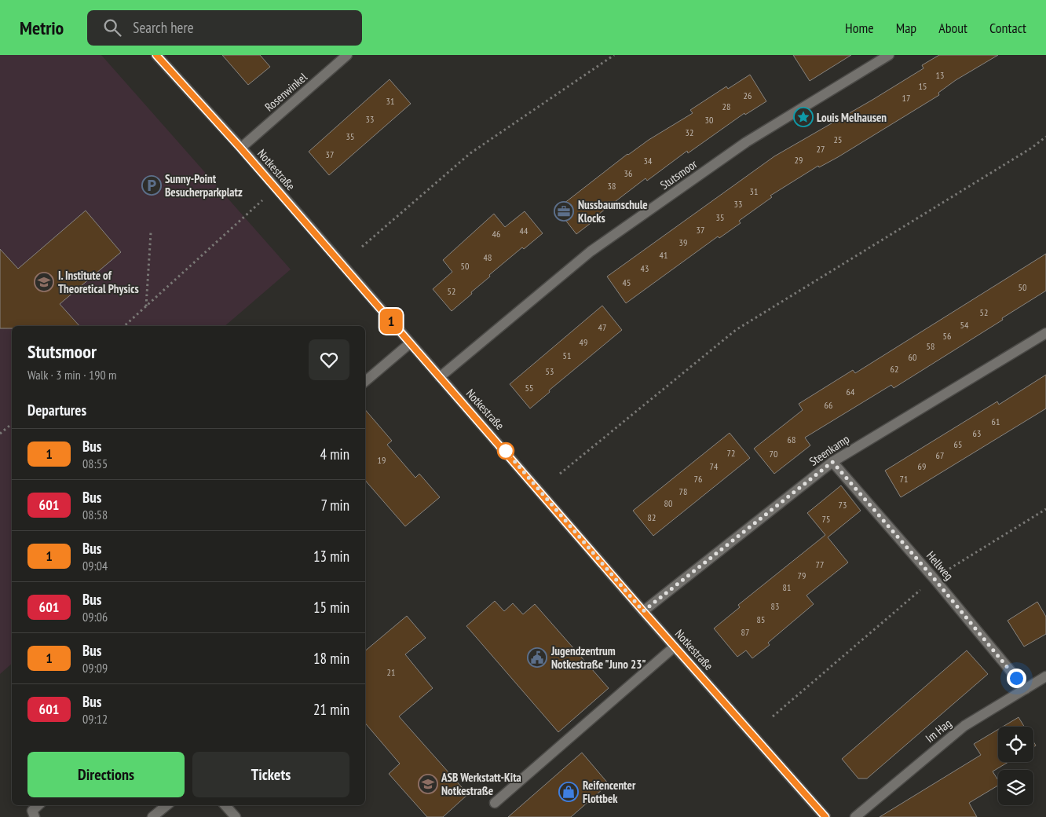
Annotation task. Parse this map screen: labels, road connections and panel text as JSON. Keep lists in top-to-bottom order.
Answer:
{
  "streets": {
    "street": [
      "Rosenwinkel",
      "Notkestraße",
      "Stutsmoor",
      "Steenkamp",
      "Hellweg",
      "Im Hag"
    ]
  },
  "crossings": [
    ["Rosenwinkel", "Notkestraße"],
    ["Notkestraße", "Stutsmoor"],
    ["Notkestraße", "Steenkamp"],
    ["Steenkamp", "Hellweg"],
    ["Hellweg", "Im Hag"]
  ],
  "places": {
    "place": ["Louis Melhausen"],
    "parking": ["Sunny-Point Besucherparkplatz"],
    "office": ["Nussbaumschule Klocks"],
    "school or university": ["I. Institute of Theoretical Physics", "ASB Werkstatt-Kita Notkestraße"],
    "public building": ["Jugendzentrum Notkestraße \"Juno 23\""],
    "shop": ["Reifencenter Flottbek"]
  },
  "lines": ["bus line 1"],
  "house_numbers": [
    "13",
    "15",
    "26",
    "17",
    "31",
    "28",
    "33",
    "30",
    "32",
    "35",
    "25",
    "27",
    "37",
    "29",
    "34",
    "36",
    "38",
    "31",
    "33",
    "35",
    "37",
    "44",
    "46",
    "39",
    "41",
    "48",
    "50",
    "43",
    "45",
    "50",
    "52",
    "52",
    "54",
    "47",
    "56",
    "49",
    "58",
    "51",
    "60",
    "62",
    "53",
    "55",
    "64",
    "66",
    "61",
    "63",
    "68",
    "65",
    "72",
    "70",
    "67",
    "19",
    "74",
    "69",
    "76",
    "71",
    "78",
    "80",
    "73",
    "82",
    "75",
    "77",
    "79",
    "81",
    "83",
    "85",
    "87",
    "21"
  ],
  "page": {
    "header": "Metrio",
    "search": "Search here",
    "nav": [
      "Home",
      "Map",
      "About",
      "Contact"
    ],
    "on_map": "1",
    "heading": [
      ["Stutsmoor", "Walk · 3 min · 190 m"],
      "Departures"
    ],
    "list": [
      {
        "mark": "1",
        "name": "Bus",
        "note": "08:55",
        "value": "4 min"
      },
      {
        "mark": "601",
        "name": "Bus",
        "note": "08:58",
        "value": "7 min"
      },
      {
        "mark": "1",
        "name": "Bus",
        "note": "09:04",
        "value": "13 min"
      },
      {
        "mark": "601",
        "name": "Bus",
        "note": "09:06",
        "value": "15 min"
      },
      {
        "mark": "1",
        "name": "Bus",
        "note": "09:09",
        "value": "18 min"
      },
      {
        "mark": "601",
        "name": "Bus",
        "note": "09:12",
        "value": "21 min"
      }
    ],
    "buttons": ["Directions", "Tickets"]
  }
}
